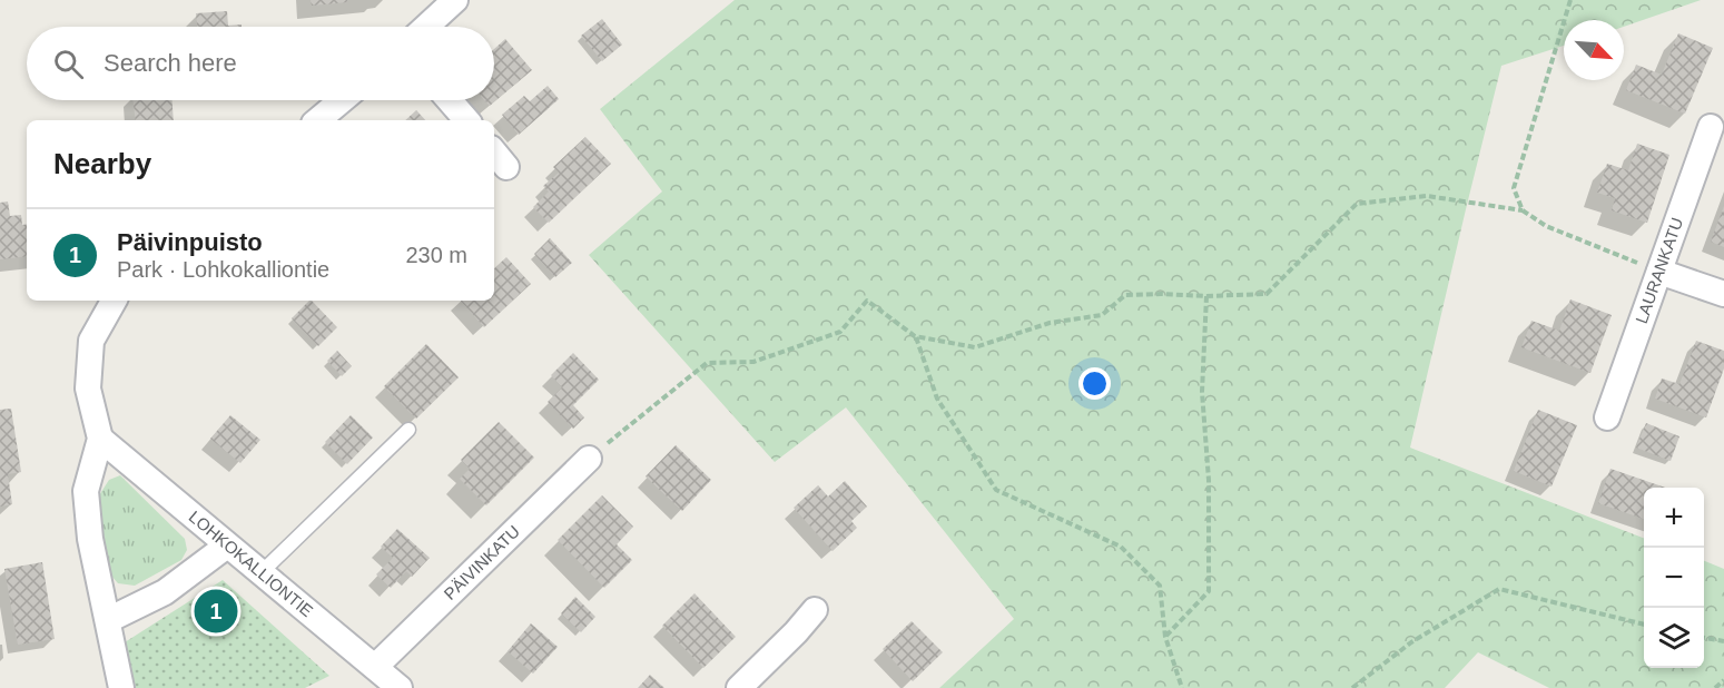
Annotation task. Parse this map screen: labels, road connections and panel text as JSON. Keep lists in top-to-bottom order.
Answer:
{
  "streets": {
    "street": ["LAURANKATU", "PÄIVINKATU", "LOHKOKALLIONTIE"]
  },
  "crossings": [
    ["PÄIVINKATU", "LOHKOKALLIONTIE"]
  ],
  "north": "bottom right",
  "page": {
    "search": "Search here",
    "heading": "Nearby",
    "list": [
      {
        "mark": "1",
        "name": "Päivinpuisto",
        "note": "Park · Lohkokalliontie",
        "value": "230 m"
      }
    ],
    "map_buttons": ["+", "−"],
    "pins": "1"
  }
}
